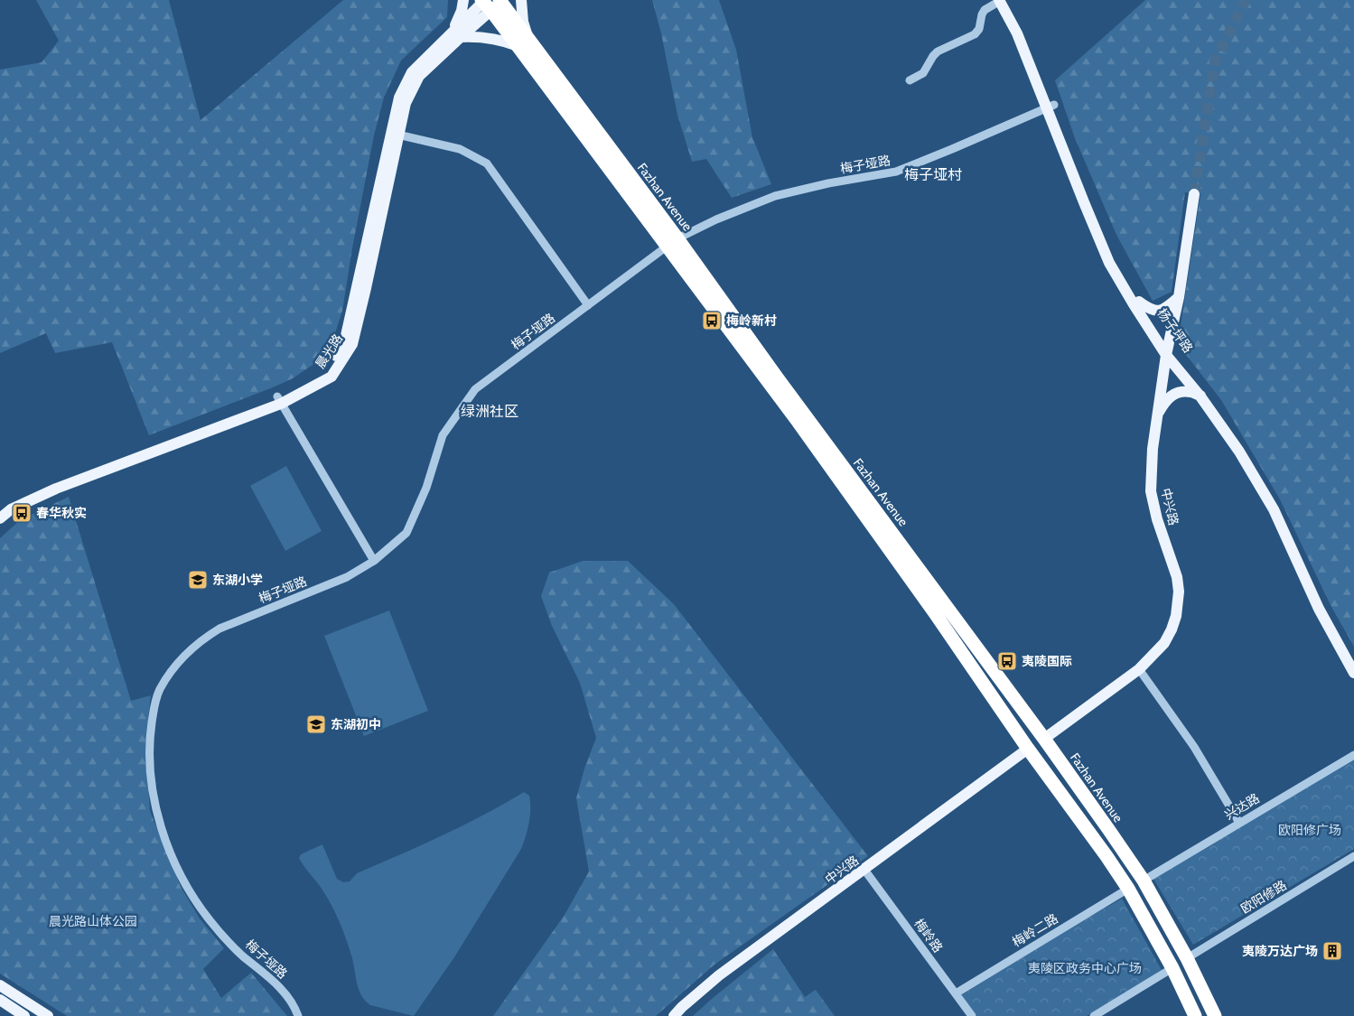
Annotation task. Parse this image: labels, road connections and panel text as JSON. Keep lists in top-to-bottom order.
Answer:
{
  "streets": {
    "highway": ["Fazhan Avenue"],
    "main road": ["杨子坪路", "晨光路", "中兴路"],
    "street": [
      "梅子垭路",
      "兴达路",
      "欧阳修路",
      "梅岭二路",
      "梅岭路"
    ]
  },
  "crossings": [
    ["梅子垭路", "Fazhan Avenue"],
    ["梅子垭路", "杨子坪路"],
    ["Fazhan Avenue", "晨光路"],
    ["Fazhan Avenue", "中兴路"],
    ["Fazhan Avenue", "兴达路"],
    ["Fazhan Avenue", "欧阳修路"],
    ["Fazhan Avenue", "梅岭二路"],
    ["杨子坪路", "中兴路"],
    ["中兴路", "梅岭路"],
    ["梅岭二路", "梅岭路"]
  ],
  "districts": ["梅子垭村", "绿洲社区"],
  "parks": ["欧阳修广场", "晨光路山体公园", "夷陵区政务中心广场"],
  "places": {
    "bus stop": ["梅岭新村", "春华秋实", "夷陵国际"],
    "school or university": ["东湖小学", "东湖初中"],
    "building": ["夷陵万达广场"]
  }
}
